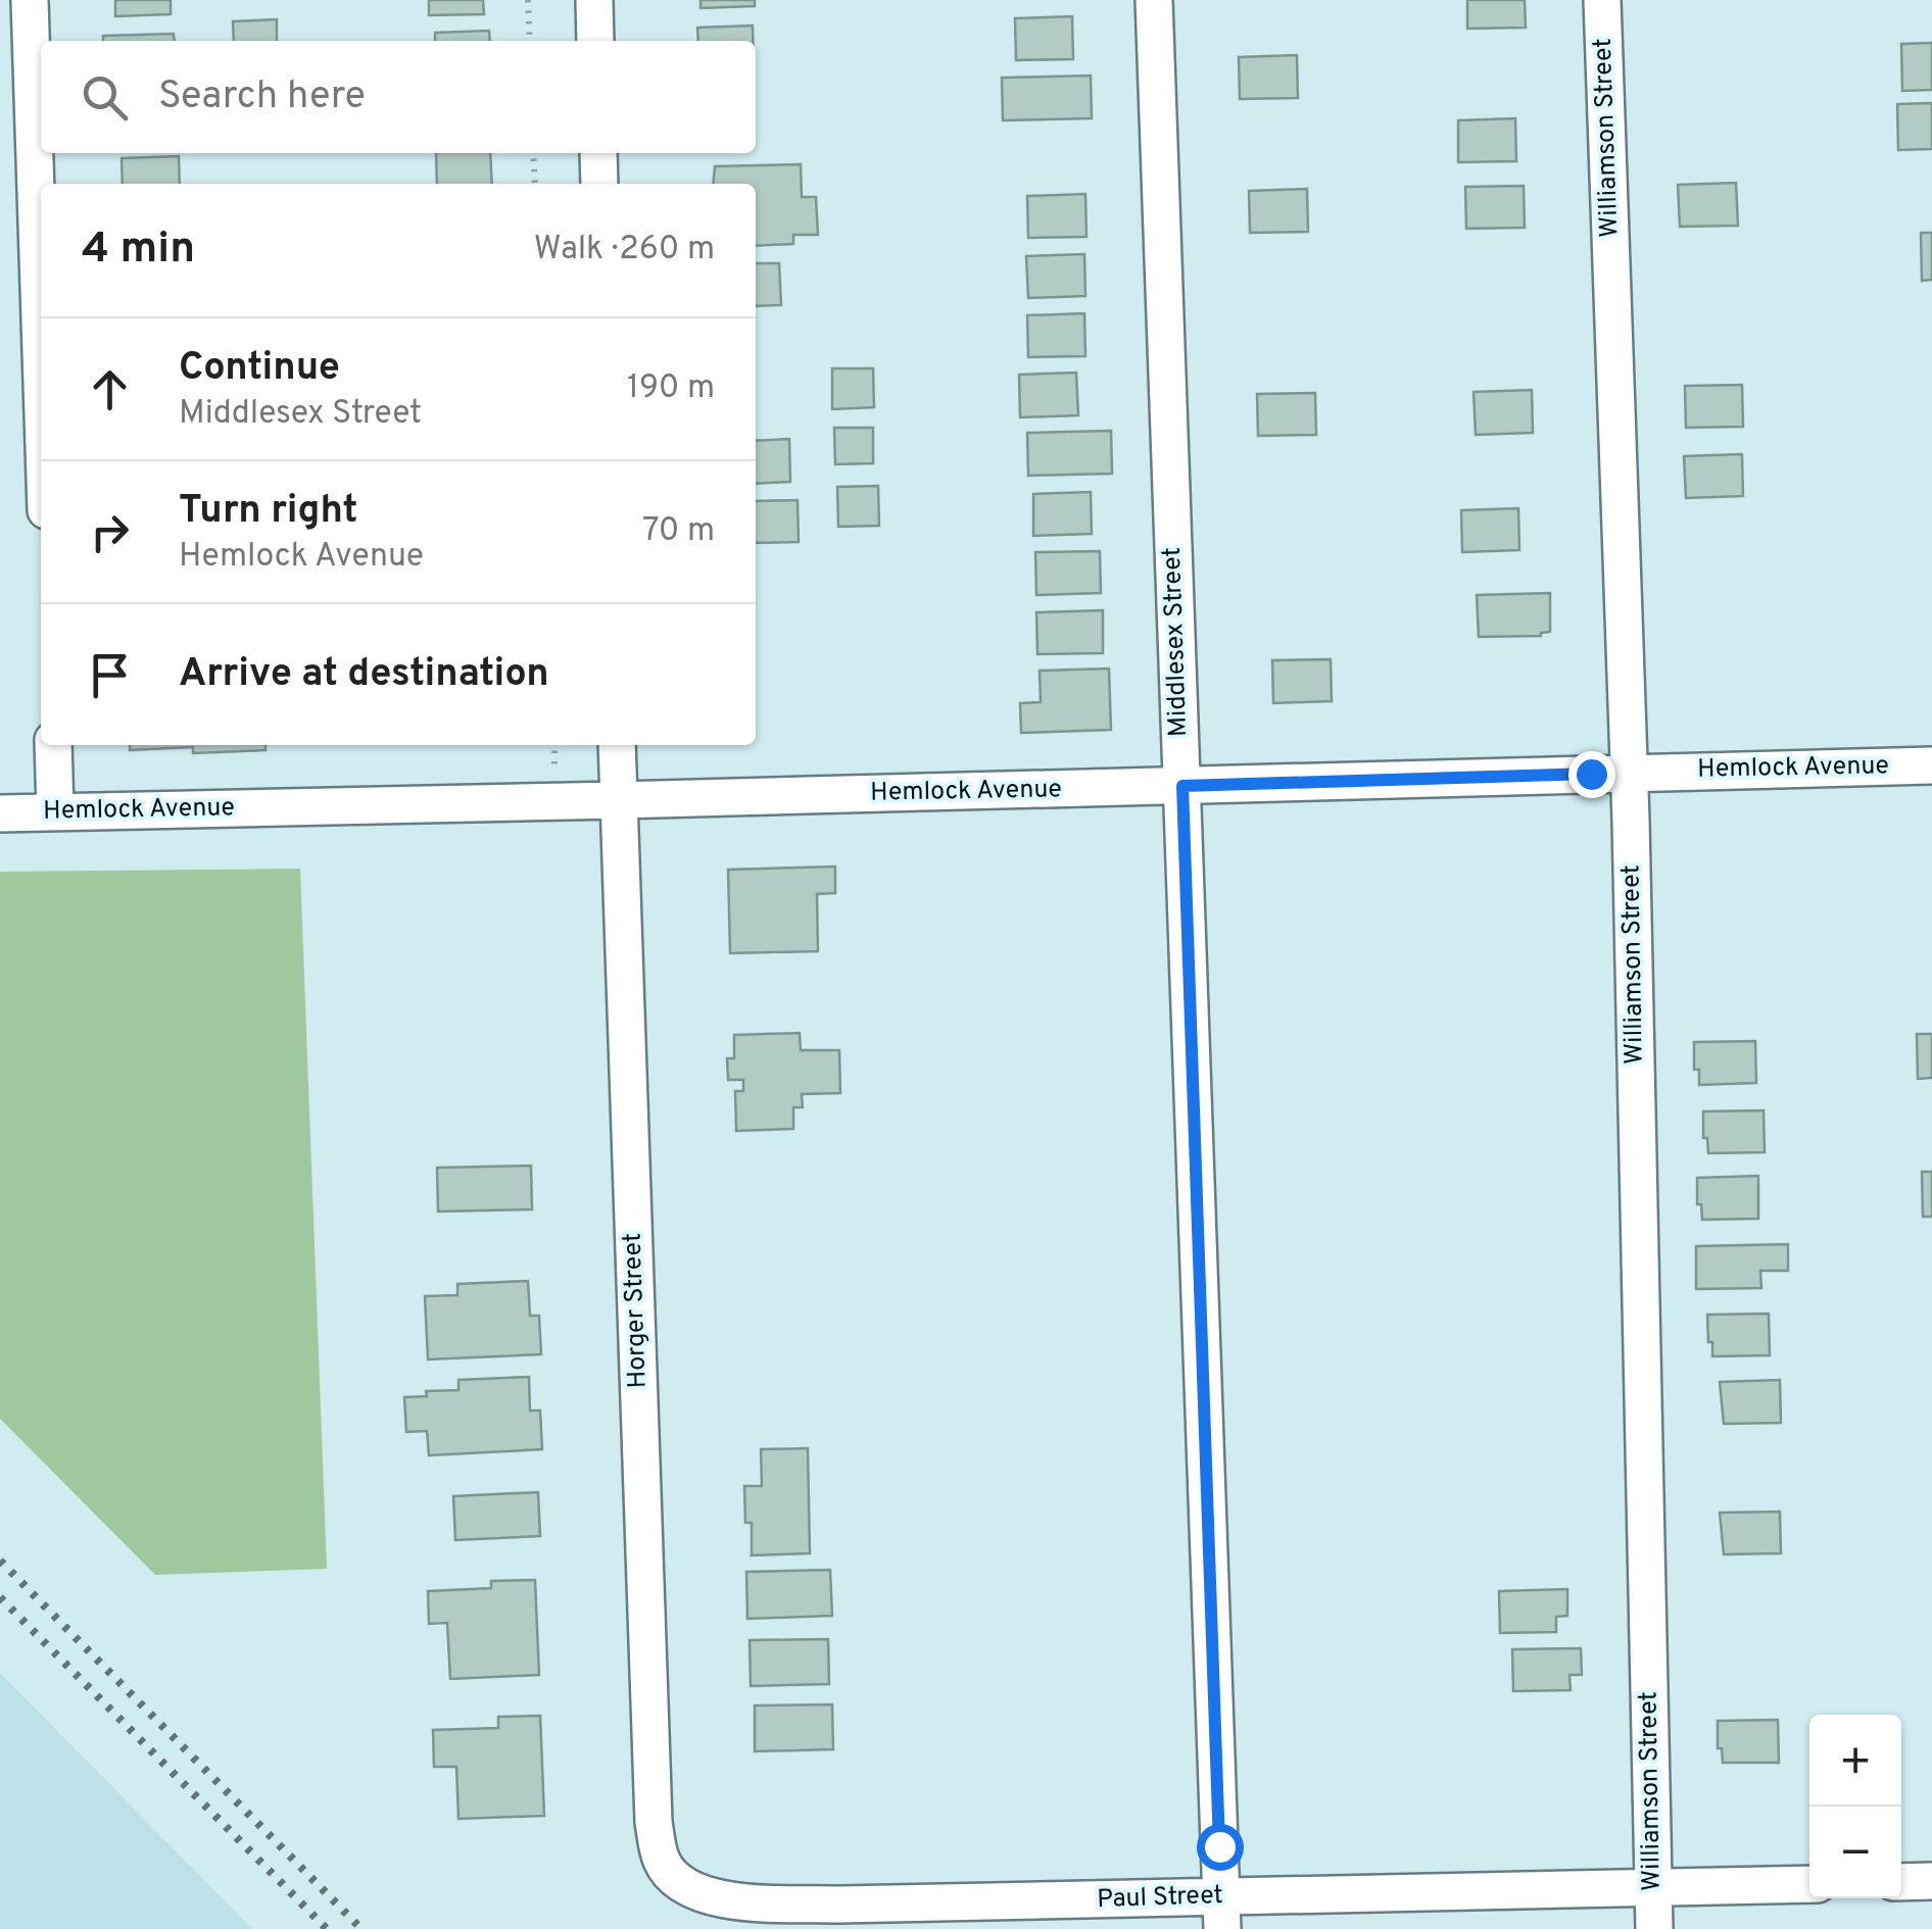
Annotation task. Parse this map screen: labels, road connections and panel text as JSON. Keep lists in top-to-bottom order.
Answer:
{
  "streets": {
    "street": [
      "Williamson Street",
      "Middlesex Street",
      "Hemlock Avenue",
      "Horger Street",
      "Paul Street"
    ]
  },
  "crossings": [
    ["Williamson Street", "Hemlock Avenue"],
    ["Williamson Street", "Paul Street"],
    ["Middlesex Street", "Hemlock Avenue"],
    ["Middlesex Street", "Paul Street"],
    ["Hemlock Avenue", "Horger Street"],
    ["Horger Street", "Paul Street"]
  ],
  "page": {
    "search": "Search here",
    "heading": ["4 min", "Walk · 260 m"],
    "list": [
      ["Continue", "Middlesex Street", "190 m"],
      ["Turn right", "Hemlock Avenue", "70 m"],
      "Arrive at destination"
    ],
    "map_buttons": ["+", "−"]
  }
}
